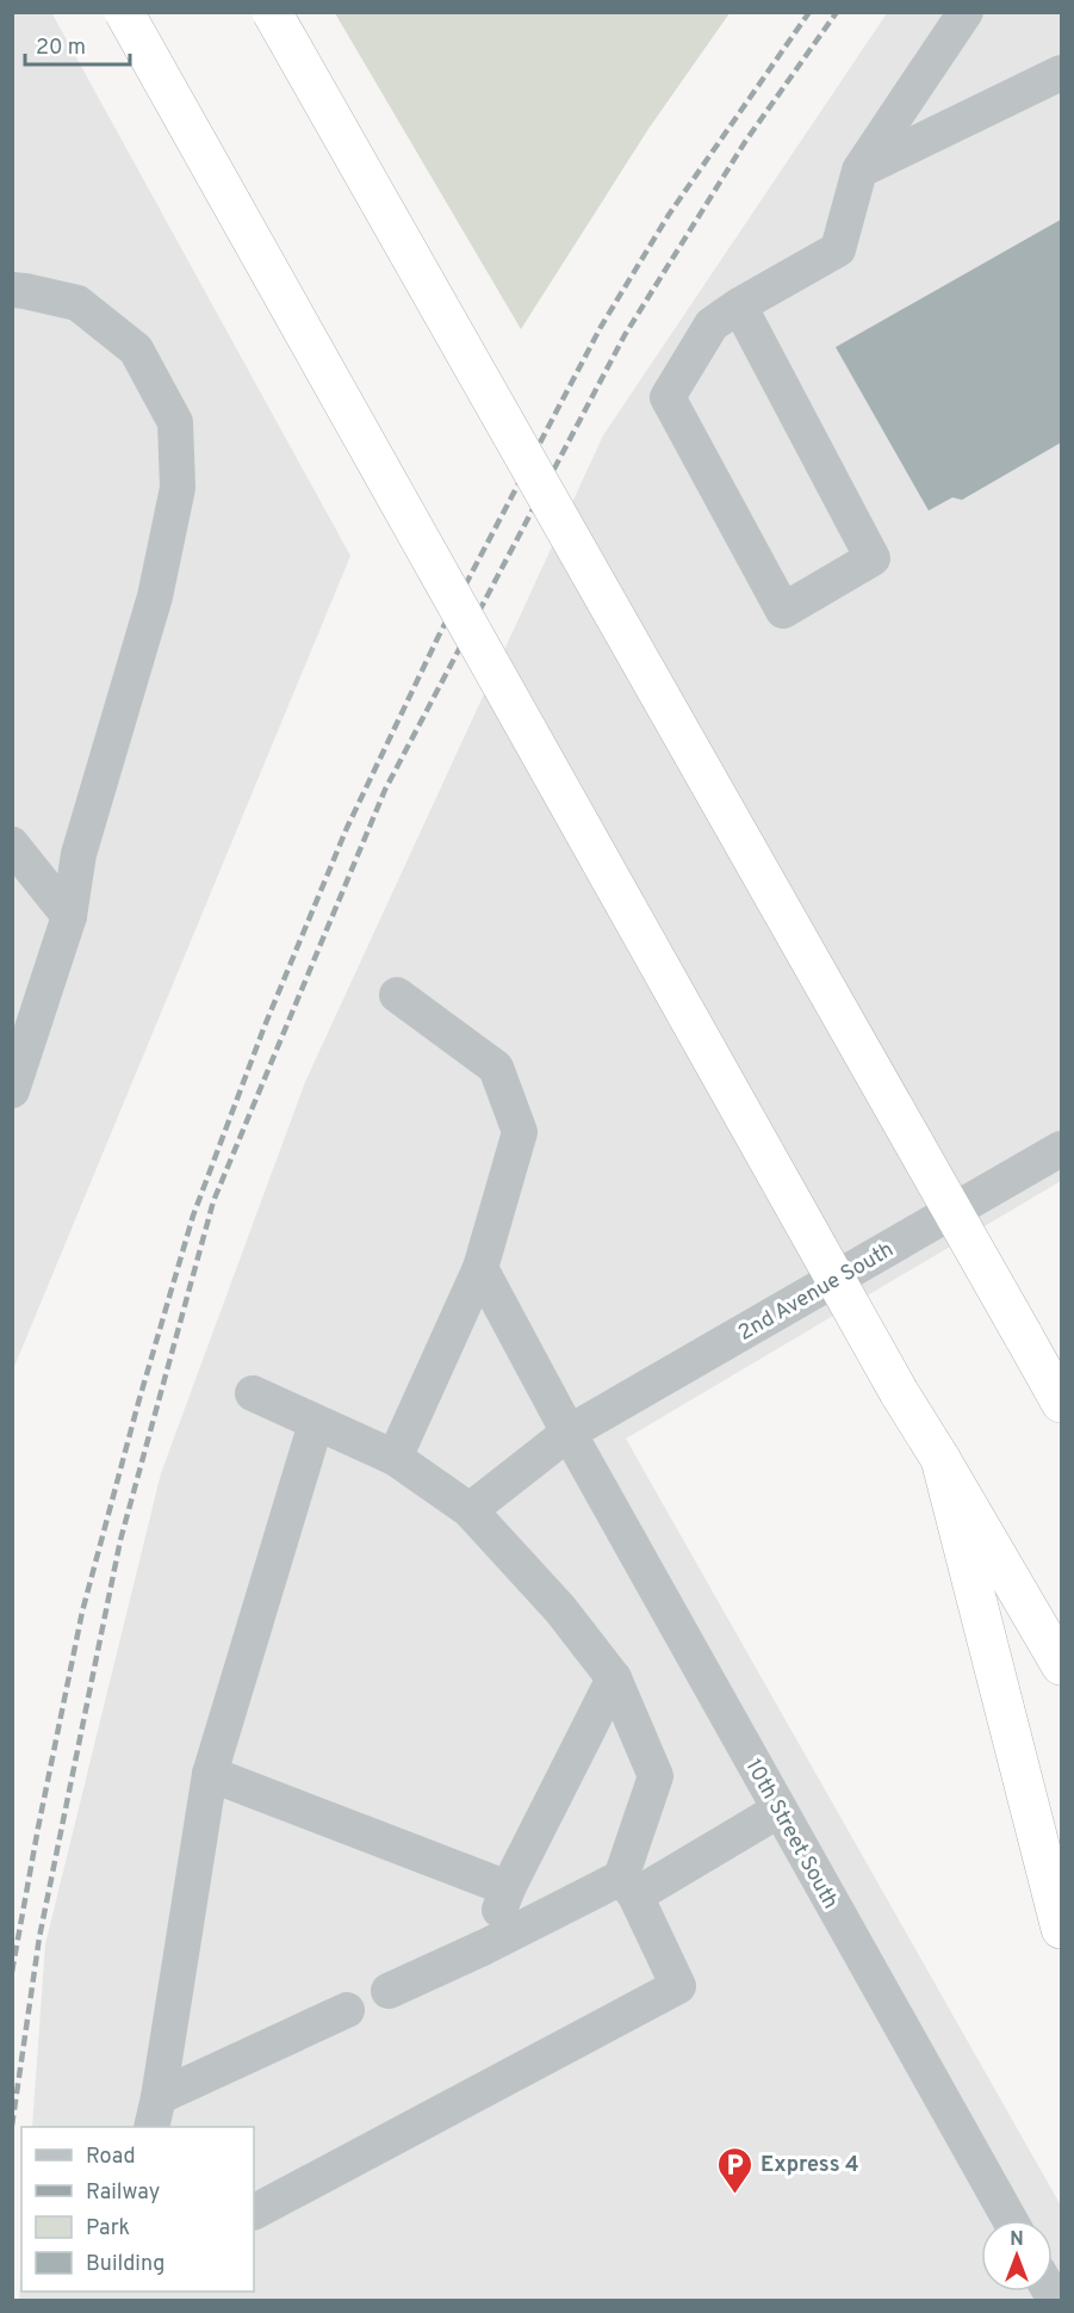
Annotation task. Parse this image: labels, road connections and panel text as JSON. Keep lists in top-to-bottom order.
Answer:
{
  "streets": {
    "street": ["2nd Avenue South", "10th Street South"]
  },
  "crossings": [
    ["2nd Avenue South", "10th Street South"]
  ],
  "places": {
    "parking": ["Express 4"]
  },
  "legend": [
    "Road",
    "Railway",
    "Park",
    "Building"
  ],
  "scale_bar": "20 m",
  "north": "top"
}
